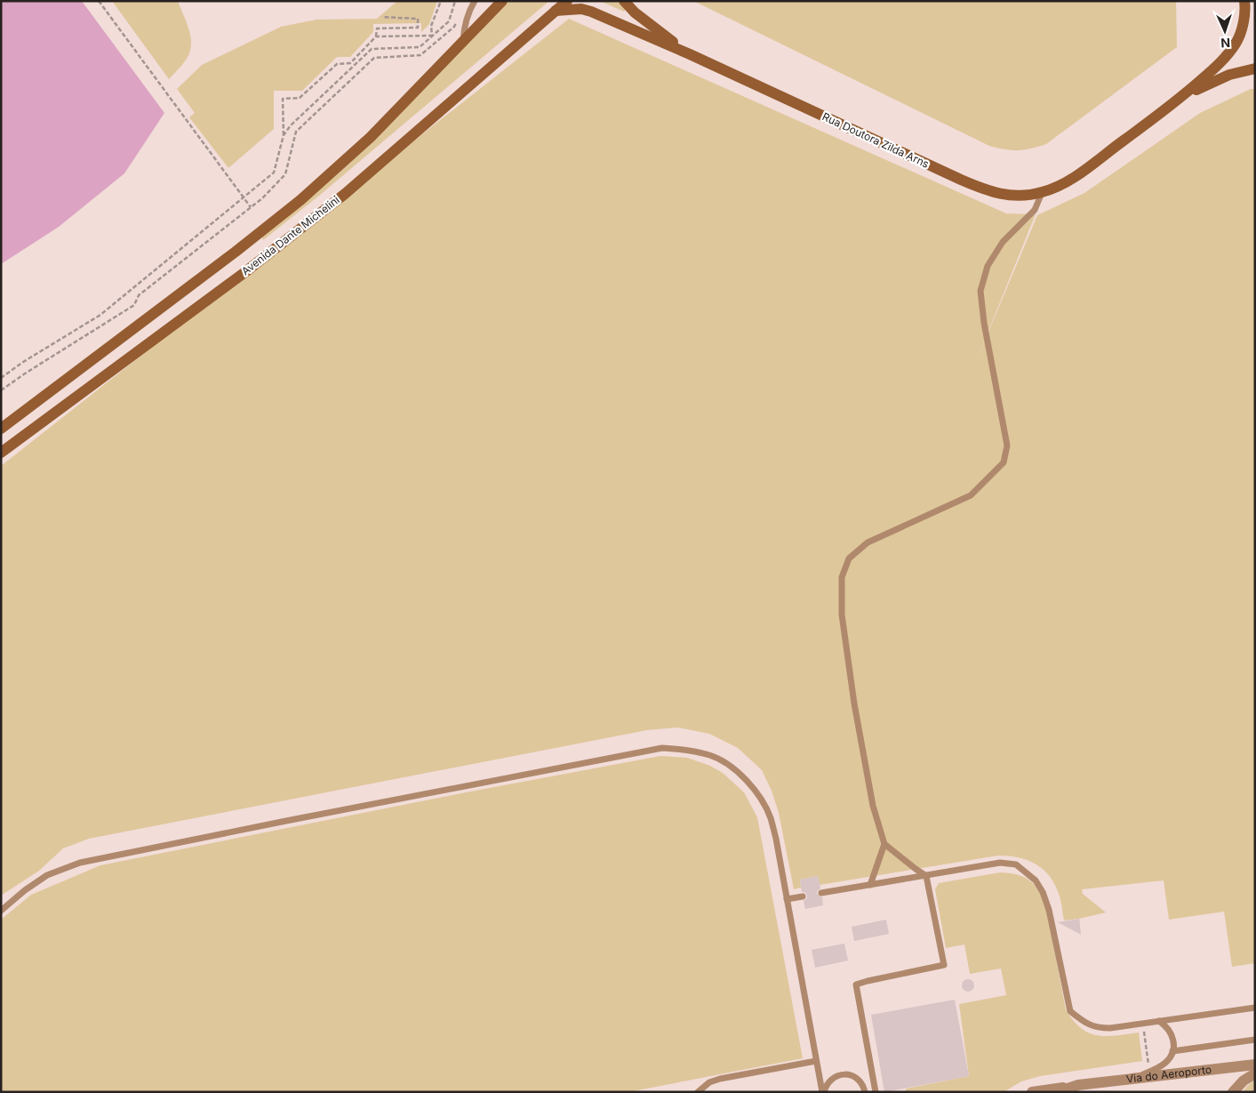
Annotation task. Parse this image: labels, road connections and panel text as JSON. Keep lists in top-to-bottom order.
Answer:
{
  "streets": {
    "main road": ["Rua Doutora Zilda Arns", "Avenida Dante Michelini"],
    "street": ["Via do Aeroporto"]
  },
  "crossings": [
    ["Rua Doutora Zilda Arns", "Avenida Dante Michelini"]
  ],
  "north": "bottom"
}
